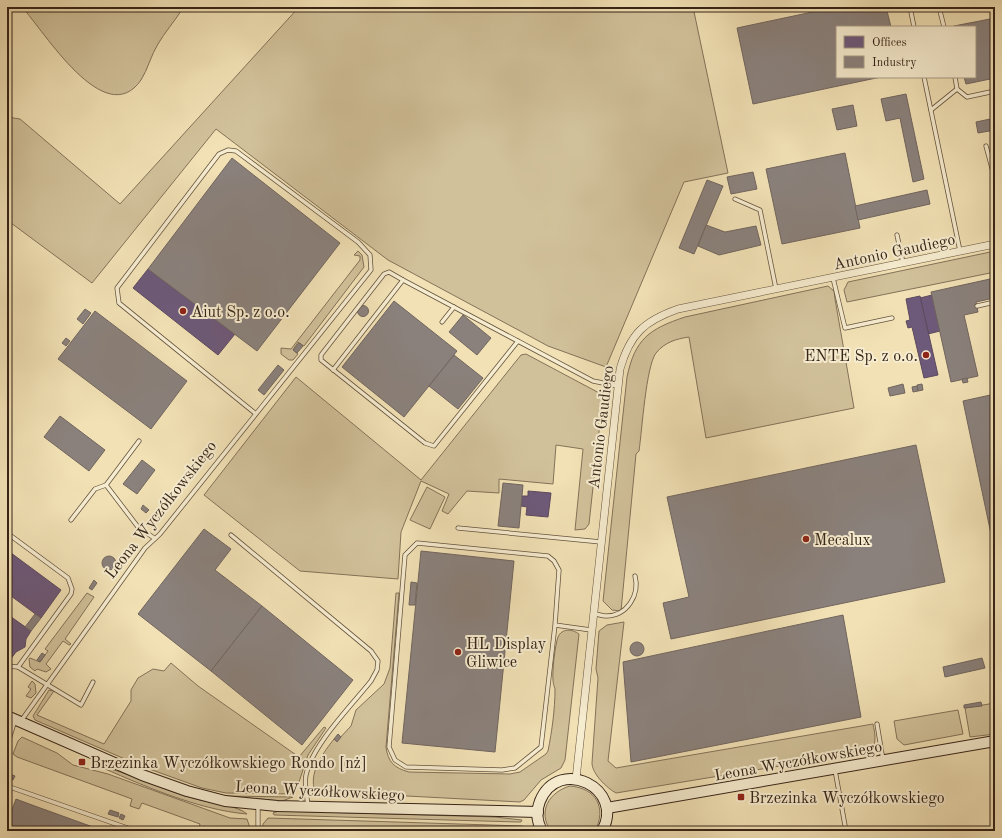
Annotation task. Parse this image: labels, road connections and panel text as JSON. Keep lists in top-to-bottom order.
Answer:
{
  "streets": {
    "street": ["Antonio Gaudiego", "Leona Wyczółkowskiego"]
  },
  "places": {
    "other": [
      "Aiut Sp. z o.o.",
      "ENTE Sp. z o.o.",
      "Mecalux",
      "HL Display Gliwice"
    ],
    "transit": ["Brzezinka Wyczółkowskiego Rondo [nż]", "Brzezinka Wyczółkowskiego"]
  },
  "legend": ["Offices", "Industry"]
}
